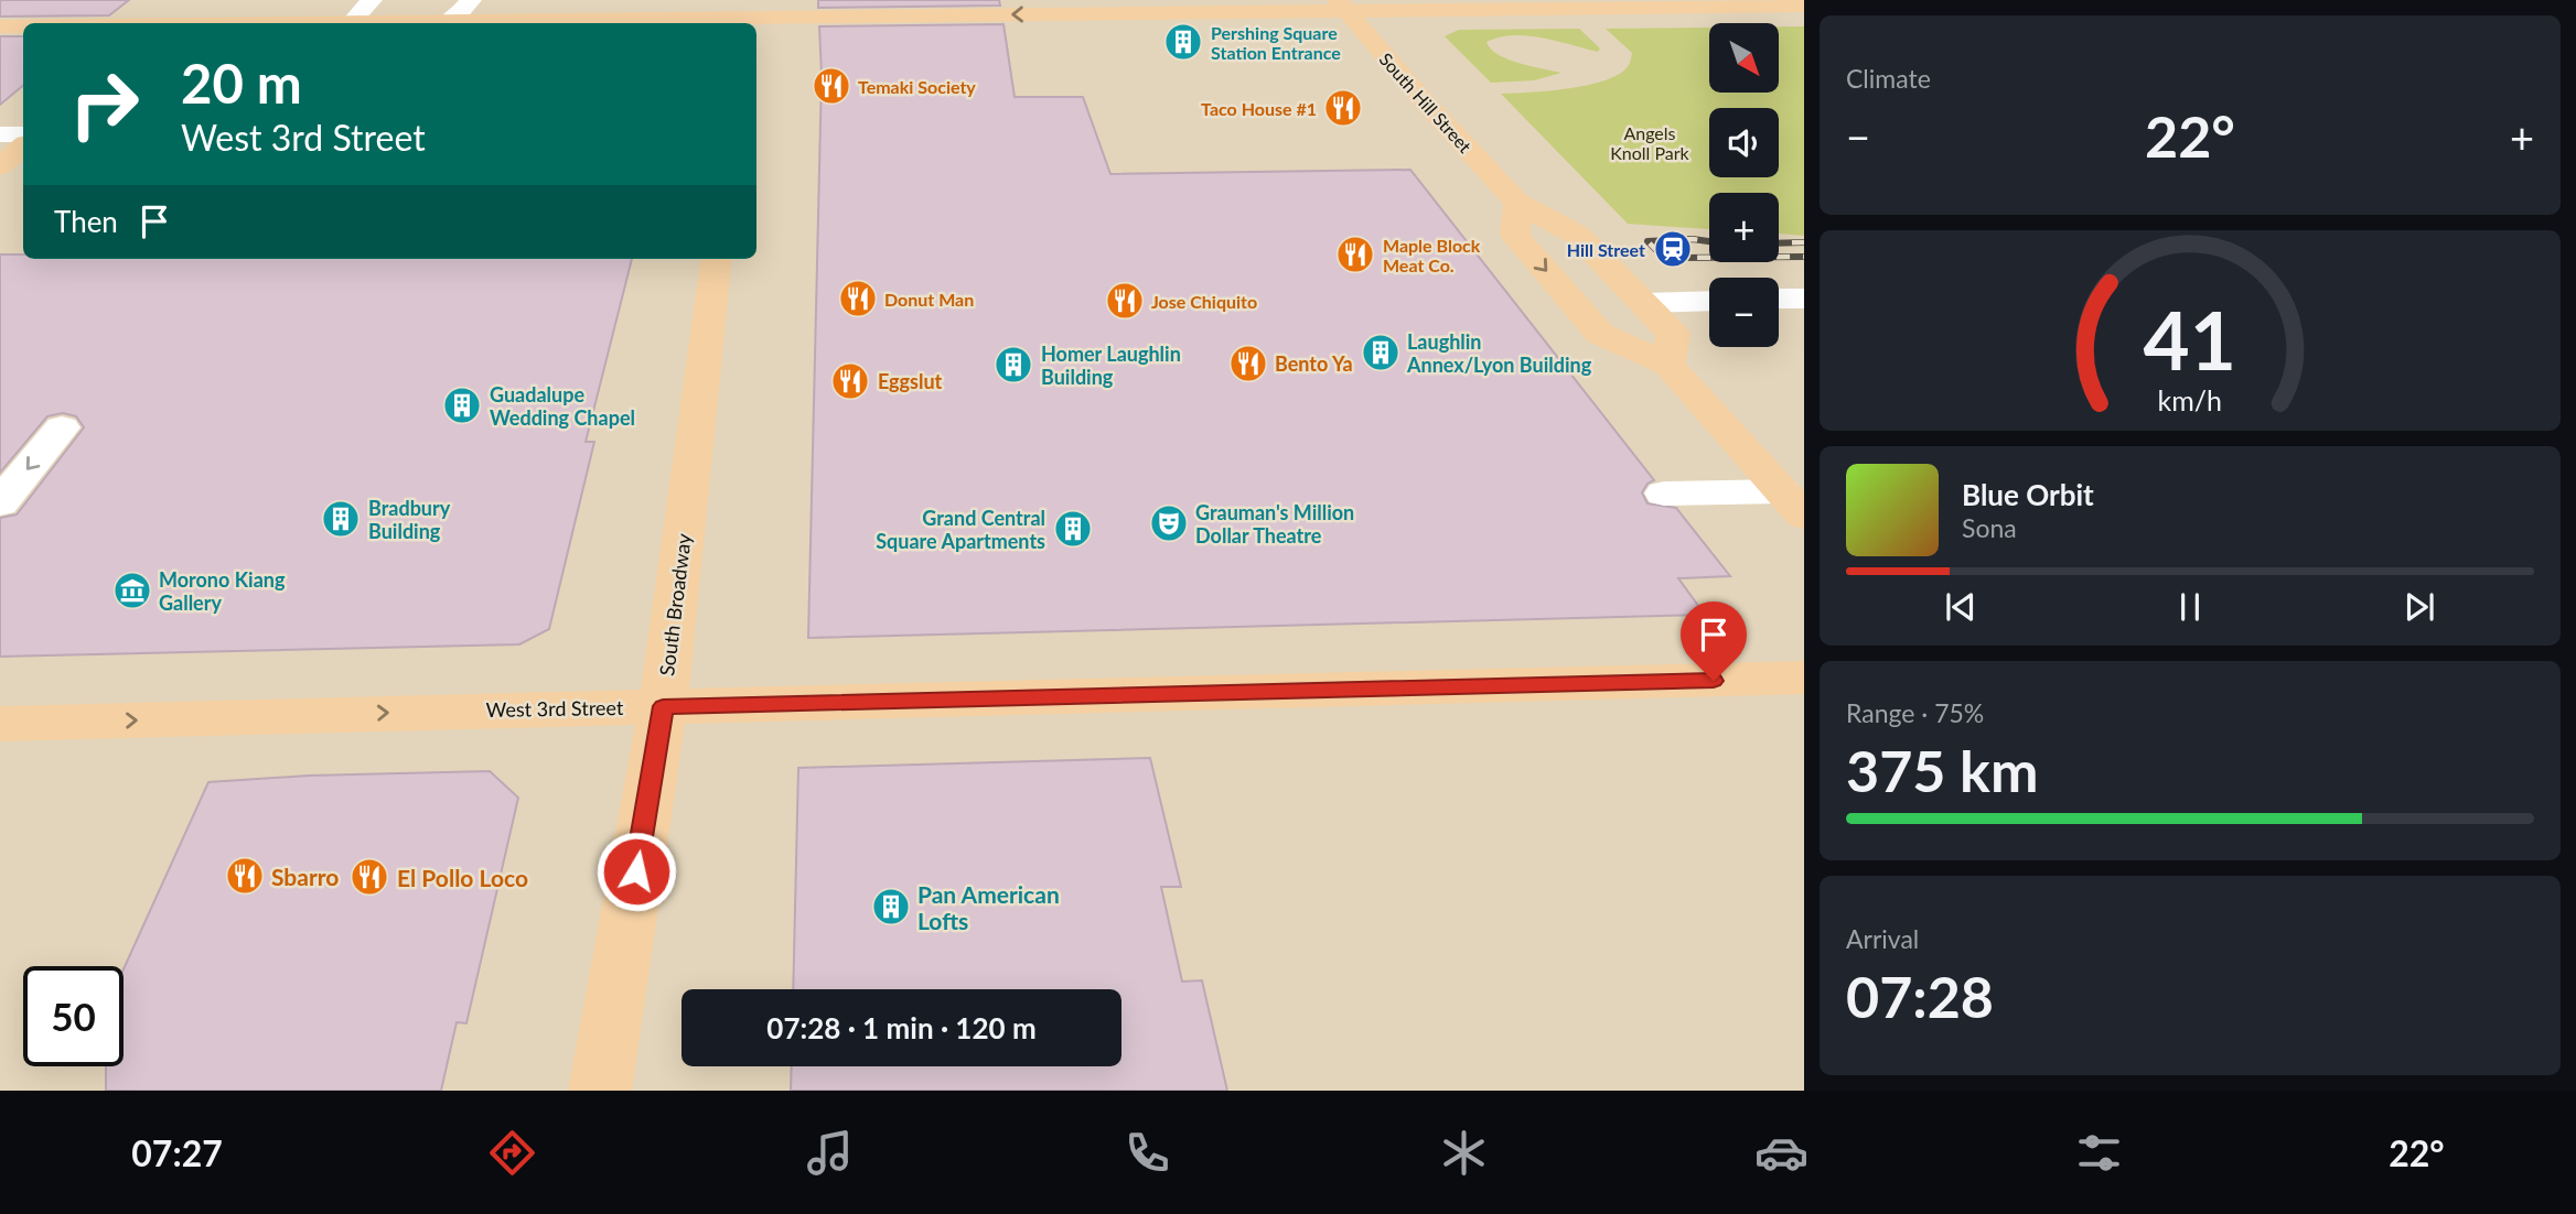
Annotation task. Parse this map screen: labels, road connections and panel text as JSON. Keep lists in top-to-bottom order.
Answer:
{
  "streets": {
    "main road": ["South Hill Street", "South Broadway", "West 3rd Street"]
  },
  "crossings": [
    ["South Broadway", "West 3rd Street"]
  ],
  "one_way": ["West 3rd Street"],
  "parks": ["Angels Knoll Park"],
  "places": {
    "building": [
      "Pershing Square Station Entrance",
      "Laughlin Annex/Lyon Building",
      "Homer Laughlin Building",
      "Guadalupe Wedding Chapel",
      "Bradbury Building",
      "Grand Central Square Apartments",
      "Pan American Lofts"
    ],
    "restaurant": [
      "Temaki Society",
      "Taco House #1",
      "Maple Block Meat Co.",
      "Donut Man",
      "Jose Chiquito",
      "Bento Ya",
      "Eggslut",
      "Sbarro",
      "El Pollo Loco"
    ],
    "station": ["Hill Street"],
    "theatre": ["Grauman's Million Dollar Theatre"],
    "museum": ["Morono Kiang Gallery"]
  },
  "north": "bottom right",
  "page": {
    "tile": [
      "Climate",
      ["Range · 75%", "375 km"],
      ["Arrival", "07:28"]
    ],
    "map_buttons": ["+", "−"],
    "turn": ["20 m", "West 3rd Street"],
    "heat": ["−", "22°", "+"],
    "then": "Then",
    "song": ["Blue Orbit", "Sona"],
    "limit": "50",
    "trip": "07:28 · 1 min · 120 m",
    "tabs": ["07:27", "22°"],
    "gauge": ["41", "km/h"]
  }
}
